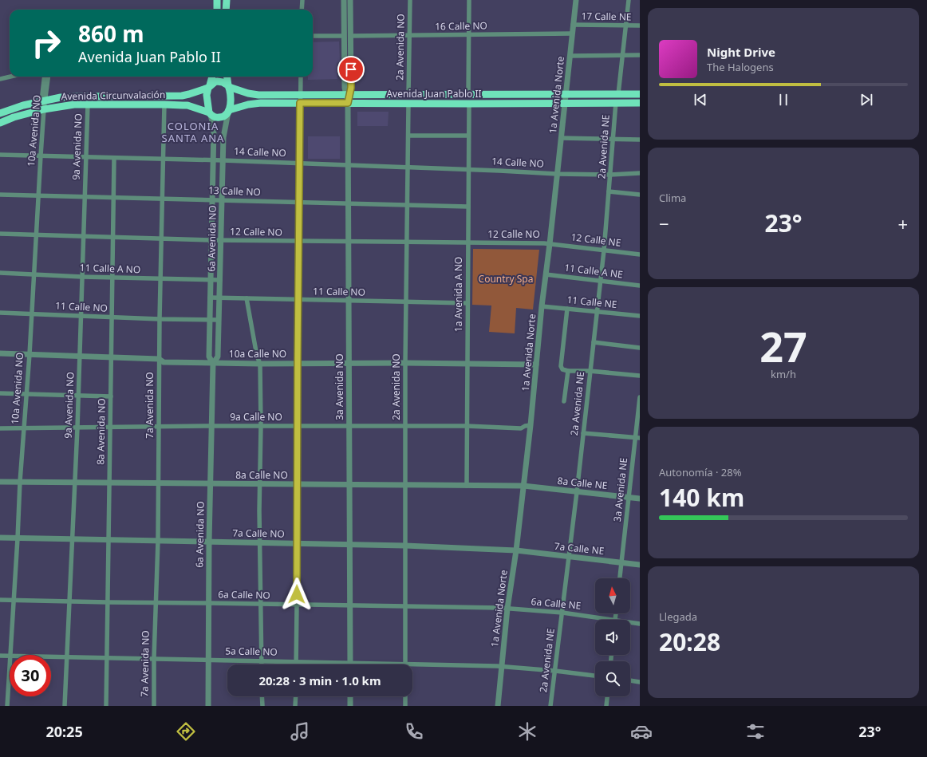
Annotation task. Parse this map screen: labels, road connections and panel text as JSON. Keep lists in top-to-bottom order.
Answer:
{
  "streets": {
    "highway": ["Avenida Juan Pablo II", "Avenida Circunvalación"],
    "street": [
      "17 Calle NE",
      "16 Calle NO",
      "2a Avenida NO",
      "1a Avenida Norte",
      "10a Avenida NO",
      "9a Avenida NO",
      "2a Avenida NE",
      "14 Calle NO",
      "13 Calle NO",
      "12 Calle NO",
      "6a Avenida NO",
      "12 Calle NE",
      "11 Calle A NO",
      "11 Calle A NE",
      "11 Calle NO",
      "1a Avenida A NO",
      "11 Calle NE",
      "10a Calle NO",
      "3a Avenida NO",
      "7a Avenida NO",
      "9a Calle NO",
      "8a Avenida NO",
      "8a Calle NO",
      "8a Calle NE",
      "3a Avenida NE",
      "7a Calle NO",
      "7a Calle NE",
      "6a Calle NO",
      "6a Calle NE",
      "5a Calle NO"
    ]
  },
  "crossings": [
    ["17 Calle NE", "1a Avenida Norte"],
    ["16 Calle NO", "2a Avenida NO"],
    ["16 Calle NO", "1a Avenida Norte"],
    ["16 Calle NO", "3a Avenida NO"],
    ["2a Avenida NO", "Avenida Juan Pablo II"],
    ["2a Avenida NO", "14 Calle NO"],
    ["2a Avenida NO", "13 Calle NO"],
    ["2a Avenida NO", "12 Calle NO"],
    ["2a Avenida NO", "11 Calle NO"],
    ["2a Avenida NO", "10a Calle NO"],
    ["2a Avenida NO", "9a Calle NO"],
    ["2a Avenida NO", "8a Calle NO"],
    ["2a Avenida NO", "7a Calle NO"],
    ["2a Avenida NO", "6a Calle NO"],
    ["2a Avenida NO", "5a Calle NO"],
    ["Avenida Juan Pablo II", "1a Avenida Norte"],
    ["Avenida Juan Pablo II", "Avenida Circunvalación"],
    ["Avenida Juan Pablo II", "2a Avenida NE"],
    ["Avenida Juan Pablo II", "6a Avenida NO"],
    ["Avenida Juan Pablo II", "1a Avenida A NO"],
    ["Avenida Juan Pablo II", "3a Avenida NO"],
    ["1a Avenida Norte", "14 Calle NO"],
    ["1a Avenida Norte", "12 Calle NO"],
    ["1a Avenida Norte", "12 Calle NE"],
    ["1a Avenida Norte", "11 Calle A NE"],
    ["1a Avenida Norte", "11 Calle NE"],
    ["1a Avenida Norte", "10a Calle NO"],
    ["1a Avenida Norte", "9a Calle NO"],
    ["1a Avenida Norte", "8a Calle NO"],
    ["1a Avenida Norte", "8a Calle NE"],
    ["1a Avenida Norte", "7a Calle NO"],
    ["1a Avenida Norte", "7a Calle NE"],
    ["1a Avenida Norte", "6a Calle NO"],
    ["1a Avenida Norte", "6a Calle NE"],
    ["1a Avenida Norte", "5a Calle NO"],
    ["Avenida Circunvalación", "10a Avenida NO"],
    ["Avenida Circunvalación", "9a Avenida NO"],
    ["Avenida Circunvalación", "6a Avenida NO"],
    ["Avenida Circunvalación", "7a Avenida NO"],
    ["10a Avenida NO", "14 Calle NO"],
    ["10a Avenida NO", "13 Calle NO"],
    ["10a Avenida NO", "12 Calle NO"],
    ["10a Avenida NO", "11 Calle A NO"],
    ["10a Avenida NO", "11 Calle NO"],
    ["10a Avenida NO", "10a Calle NO"],
    ["10a Avenida NO", "9a Calle NO"],
    ["10a Avenida NO", "8a Calle NO"],
    ["10a Avenida NO", "7a Calle NO"],
    ["10a Avenida NO", "6a Calle NO"],
    ["9a Avenida NO", "14 Calle NO"],
    ["9a Avenida NO", "13 Calle NO"],
    ["9a Avenida NO", "12 Calle NO"],
    ["9a Avenida NO", "11 Calle A NO"],
    ["9a Avenida NO", "11 Calle NO"],
    ["9a Avenida NO", "10a Calle NO"],
    ["9a Avenida NO", "9a Calle NO"],
    ["9a Avenida NO", "8a Calle NO"],
    ["9a Avenida NO", "7a Calle NO"],
    ["9a Avenida NO", "6a Calle NO"],
    ["9a Avenida NO", "5a Calle NO"],
    ["2a Avenida NE", "14 Calle NO"],
    ["2a Avenida NE", "12 Calle NE"],
    ["2a Avenida NE", "11 Calle A NE"],
    ["2a Avenida NE", "11 Calle NE"],
    ["2a Avenida NE", "8a Calle NE"],
    ["2a Avenida NE", "7a Calle NE"],
    ["2a Avenida NE", "6a Calle NE"],
    ["2a Avenida NE", "5a Calle NO"],
    ["14 Calle NO", "6a Avenida NO"],
    ["14 Calle NO", "1a Avenida A NO"],
    ["14 Calle NO", "3a Avenida NO"],
    ["14 Calle NO", "7a Avenida NO"],
    ["14 Calle NO", "8a Avenida NO"],
    ["13 Calle NO", "6a Avenida NO"],
    ["13 Calle NO", "1a Avenida A NO"],
    ["13 Calle NO", "3a Avenida NO"],
    ["13 Calle NO", "7a Avenida NO"],
    ["13 Calle NO", "8a Avenida NO"],
    ["12 Calle NO", "6a Avenida NO"],
    ["12 Calle NO", "12 Calle NE"],
    ["12 Calle NO", "1a Avenida A NO"],
    ["12 Calle NO", "3a Avenida NO"],
    ["12 Calle NO", "7a Avenida NO"],
    ["12 Calle NO", "8a Avenida NO"],
    ["6a Avenida NO", "11 Calle A NO"],
    ["6a Avenida NO", "11 Calle NO"],
    ["6a Avenida NO", "10a Calle NO"],
    ["6a Avenida NO", "9a Calle NO"],
    ["6a Avenida NO", "8a Calle NO"],
    ["6a Avenida NO", "7a Calle NO"],
    ["6a Avenida NO", "6a Calle NO"],
    ["6a Avenida NO", "5a Calle NO"],
    ["11 Calle A NO", "7a Avenida NO"],
    ["11 Calle A NO", "8a Avenida NO"],
    ["11 Calle NO", "1a Avenida A NO"],
    ["11 Calle NO", "3a Avenida NO"],
    ["11 Calle NO", "7a Avenida NO"],
    ["11 Calle NO", "8a Avenida NO"],
    ["1a Avenida A NO", "10a Calle NO"],
    ["1a Avenida A NO", "9a Calle NO"],
    ["1a Avenida A NO", "8a Calle NO"],
    ["10a Calle NO", "3a Avenida NO"],
    ["10a Calle NO", "7a Avenida NO"],
    ["10a Calle NO", "8a Avenida NO"],
    ["3a Avenida NO", "9a Calle NO"],
    ["3a Avenida NO", "8a Calle NO"],
    ["3a Avenida NO", "7a Calle NO"],
    ["3a Avenida NO", "6a Calle NO"],
    ["3a Avenida NO", "5a Calle NO"],
    ["7a Avenida NO", "9a Calle NO"],
    ["7a Avenida NO", "8a Calle NO"],
    ["7a Avenida NO", "7a Calle NO"],
    ["7a Avenida NO", "6a Calle NO"],
    ["7a Avenida NO", "5a Calle NO"],
    ["9a Calle NO", "8a Avenida NO"],
    ["8a Avenida NO", "8a Calle NO"],
    ["8a Avenida NO", "7a Calle NO"],
    ["8a Avenida NO", "6a Calle NO"],
    ["8a Avenida NO", "5a Calle NO"],
    ["8a Calle NO", "8a Calle NE"],
    ["8a Calle NE", "3a Avenida NE"],
    ["3a Avenida NE", "7a Calle NE"],
    ["7a Calle NO", "7a Calle NE"],
    ["6a Calle NO", "6a Calle NE"]
  ],
  "districts": ["COLONIA SANTA ANA"],
  "parks": ["Country Spa"],
  "north": "top",
  "page": {
    "turn": ["860 m", "Avenida Juan Pablo II"],
    "song": ["Night Drive", "The Halogens"],
    "tile": [
      "Clima",
      ["27", "km/h"],
      ["Autonomía · 28%", "140 km"],
      ["Llegada", "20:28"]
    ],
    "heat": ["−", "23°", "+"],
    "limit": "30",
    "trip": "20:28 · 3 min · 1.0 km",
    "tabs": ["20:25", "23°"]
  }
}
